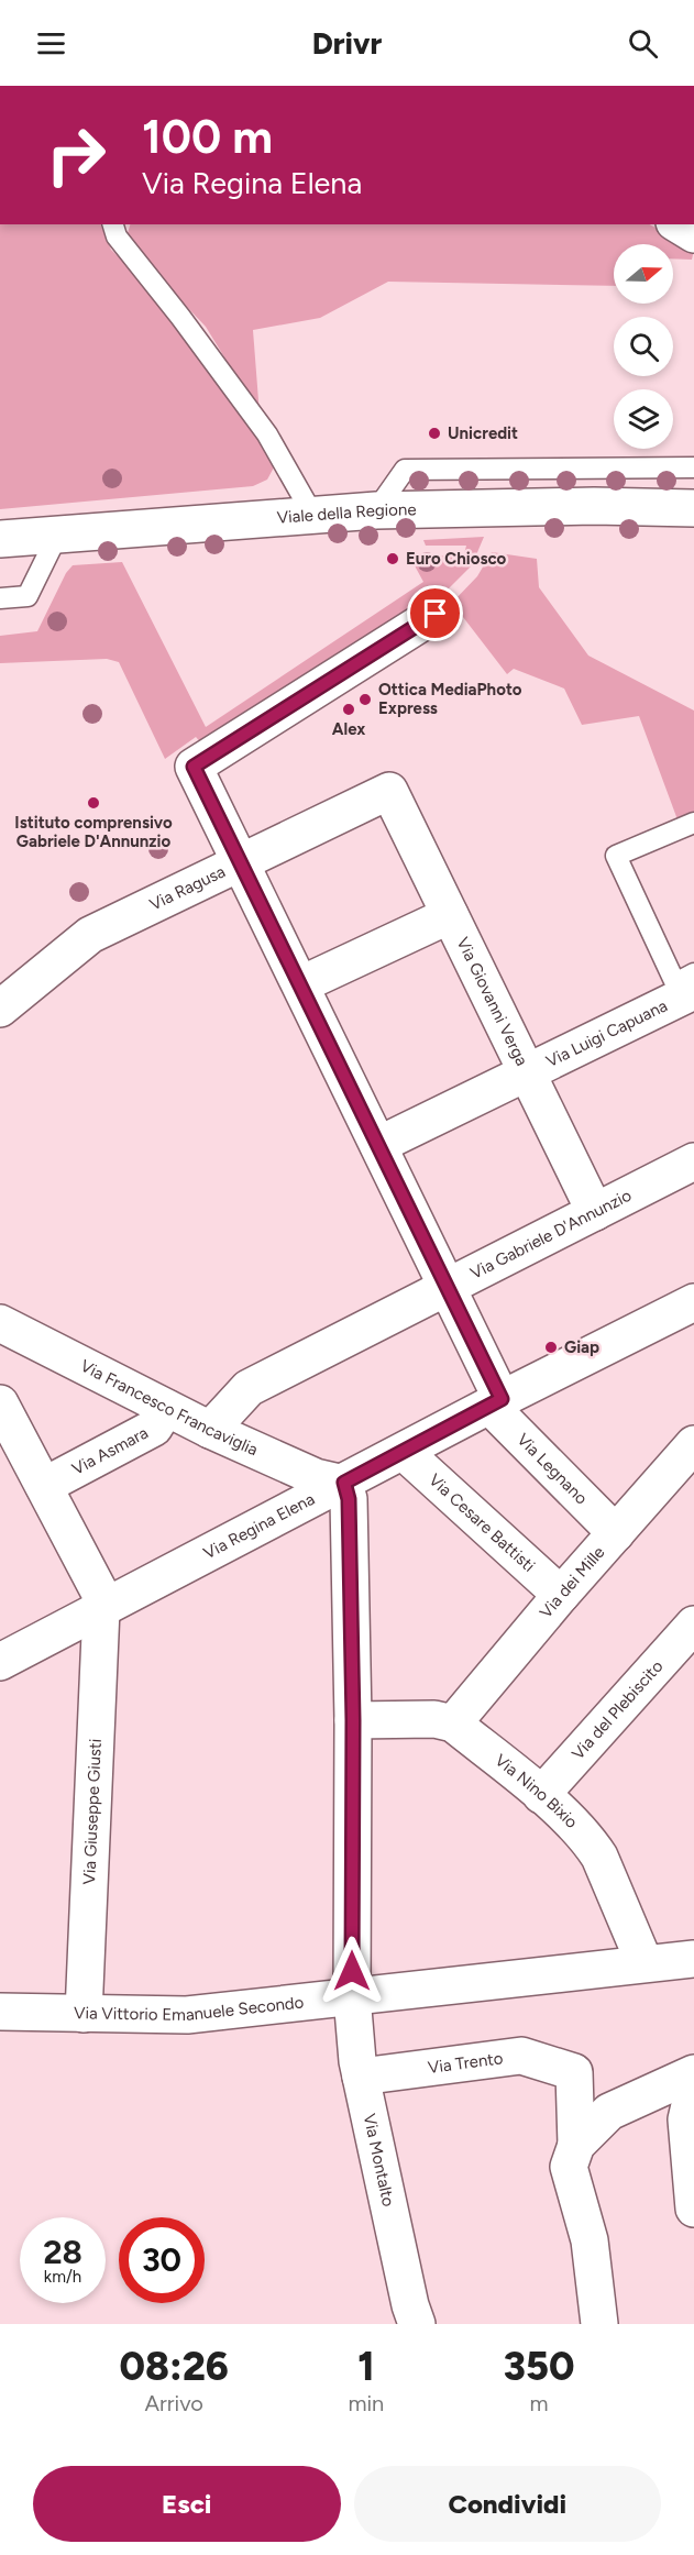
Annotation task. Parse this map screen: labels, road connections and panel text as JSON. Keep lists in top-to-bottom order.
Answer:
{
  "streets": {
    "street": [
      "Viale della Regione",
      "Via Ragusa",
      "Via Giovanni Verga",
      "Via Luigi Capuana",
      "Via Gabriele D'Annunzio",
      "Via Francesco Francaviglia",
      "Via Asmara",
      "Via Legnano",
      "Via Cesare Battisti",
      "Via Regina Elena",
      "Via dei Mille",
      "Via del Plebiscito",
      "Via Nino Bixio",
      "Via Giuseppe Giusti",
      "Via Vittorio Emanuele Secondo",
      "Via Trento",
      "Via Montalto"
    ]
  },
  "crossings": [
    ["Via Ragusa", "Via Giovanni Verga"],
    ["Via Ragusa", "Via Legnano"],
    ["Via Giovanni Verga", "Via Luigi Capuana"],
    ["Via Giovanni Verga", "Via Gabriele D'Annunzio"],
    ["Via Luigi Capuana", "Via Legnano"],
    ["Via Gabriele D'Annunzio", "Via Francesco Francaviglia"],
    ["Via Gabriele D'Annunzio", "Via Legnano"],
    ["Via Francesco Francaviglia", "Via Asmara"],
    ["Via Francesco Francaviglia", "Via Regina Elena"],
    ["Via Francesco Francaviglia", "Via Montalto"],
    ["Via Legnano", "Via Regina Elena"],
    ["Via Legnano", "Via dei Mille"],
    ["Via Cesare Battisti", "Via Regina Elena"],
    ["Via Cesare Battisti", "Via dei Mille"],
    ["Via Regina Elena", "Via Giuseppe Giusti"],
    ["Via Regina Elena", "Via Montalto"],
    ["Via dei Mille", "Via Nino Bixio"],
    ["Via del Plebiscito", "Via Nino Bixio"],
    ["Via Nino Bixio", "Via Vittorio Emanuele Secondo"],
    ["Via Giuseppe Giusti", "Via Vittorio Emanuele Secondo"],
    ["Via Vittorio Emanuele Secondo", "Via Montalto"],
    ["Via Trento", "Via Montalto"]
  ],
  "places": [
    "Unicredit",
    "Euro Chiosco",
    "Ottica MediaPhoto Express",
    "Alex",
    "Istituto comprensivo Gabriele D'Annunzio",
    "Giap"
  ],
  "north": "right",
  "page": {
    "header": "Drivr",
    "turn": ["100 m", "Via Regina Elena"],
    "speed": "28 km/h",
    "limit": "30",
    "eta": [
      "08:26",
      "Arrivo",
      "1",
      "min",
      "350",
      "m"
    ],
    "buttons": ["Esci", "Condividi"]
  }
}
